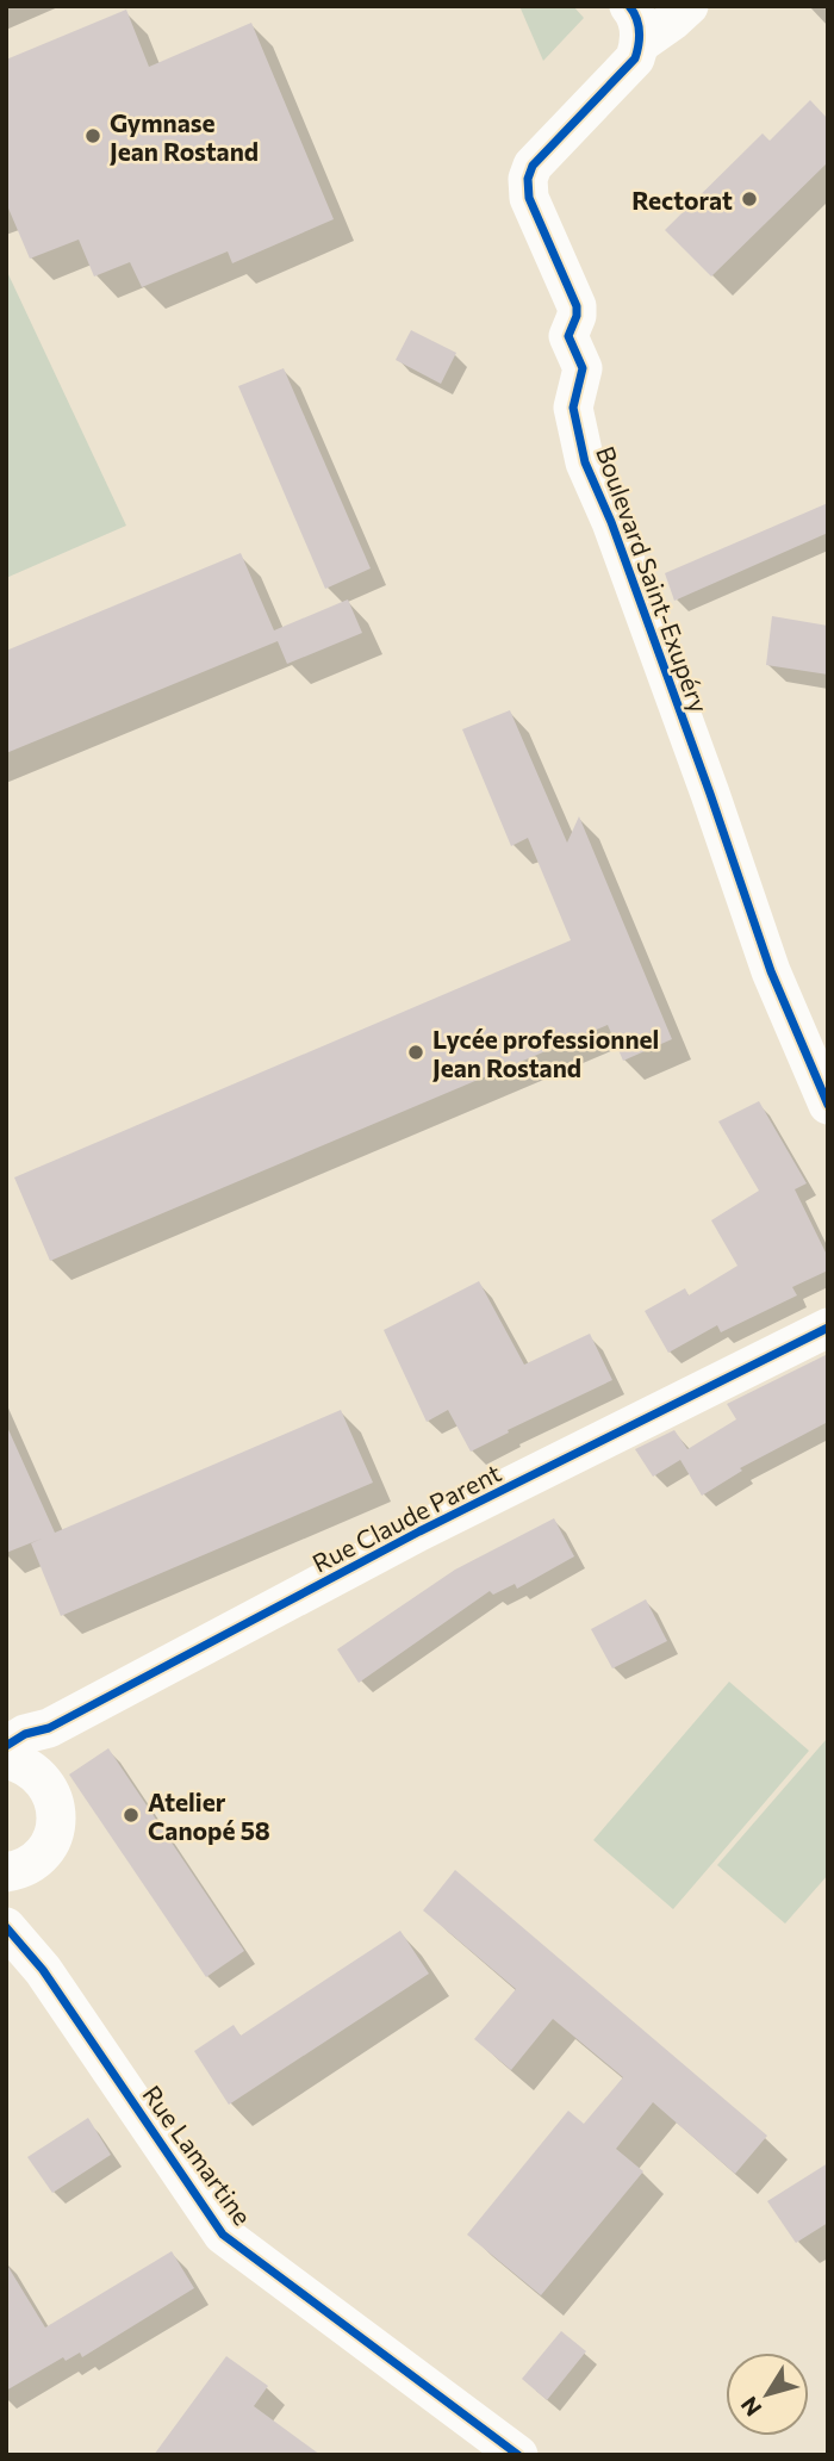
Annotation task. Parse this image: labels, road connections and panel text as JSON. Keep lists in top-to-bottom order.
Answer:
{
  "streets": {
    "street": ["Boulevard Saint-Exupéry", "Rue Claude Parent", "Rue Lamartine"]
  },
  "places": [
    "Gymnase Jean Rostand",
    "Rectorat",
    "Lycée professionnel Jean Rostand",
    "Atelier Canopé 58"
  ],
  "north": "bottom left"
}
